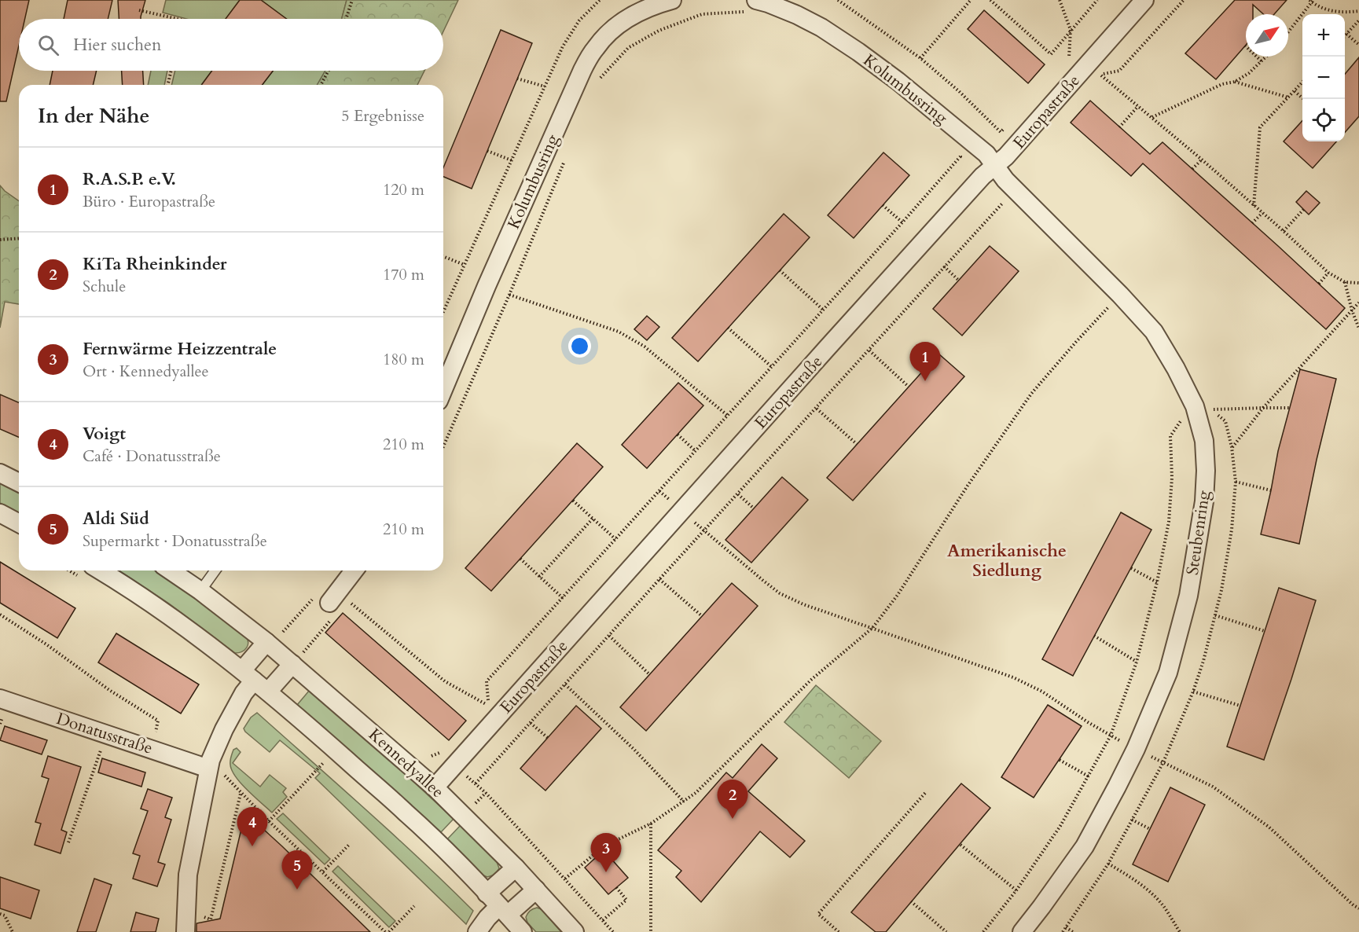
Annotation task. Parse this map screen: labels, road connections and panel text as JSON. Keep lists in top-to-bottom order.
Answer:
{
  "streets": {
    "street": [
      "Kolumbusring",
      "Europastraße",
      "Steubenring",
      "Donatusstraße",
      "Kennedyallee"
    ]
  },
  "crossings": [
    ["Kolumbusring", "Europastraße"],
    ["Kolumbusring", "Steubenring"],
    ["Europastraße", "Steubenring"],
    ["Europastraße", "Kennedyallee"]
  ],
  "districts": ["Amerikanische Siedlung"],
  "north": "top right",
  "page": {
    "map_buttons": ["+", "−"],
    "search": "Hier suchen",
    "heading": ["In der Nähe", "5 Ergebnisse"],
    "list": [
      {
        "mark": "1",
        "name": "R.A.S.P. e.V.",
        "note": "Büro · Europastraße",
        "value": "120 m"
      },
      {
        "mark": "2",
        "name": "KiTa Rheinkinder",
        "note": "Schule",
        "value": "170 m"
      },
      {
        "mark": "3",
        "name": "Fernwärme Heizzentrale",
        "note": "Ort · Kennedyallee",
        "value": "180 m"
      },
      {
        "mark": "4",
        "name": "Voigt",
        "note": "Café · Donatusstraße",
        "value": "210 m"
      },
      {
        "mark": "5",
        "name": "Aldi Süd",
        "note": "Supermarkt · Donatusstraße",
        "value": "210 m"
      }
    ],
    "pins": [
      "1",
      "2",
      "4",
      "3",
      "5"
    ]
  }
}
